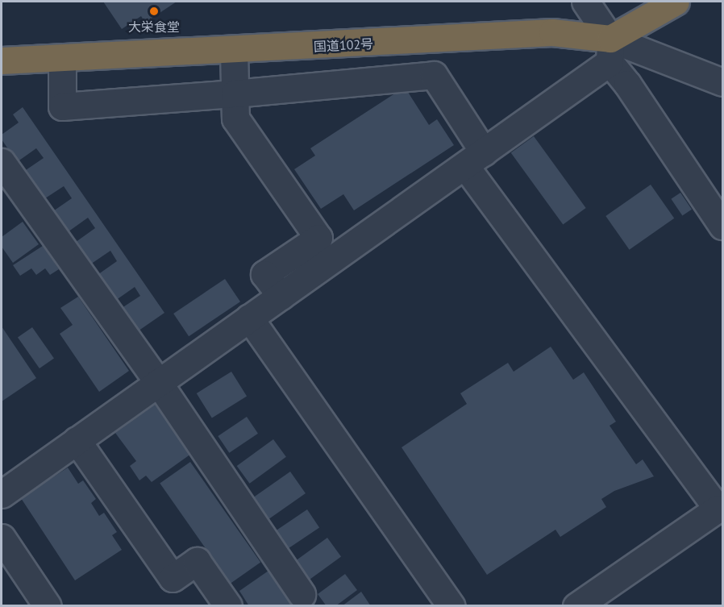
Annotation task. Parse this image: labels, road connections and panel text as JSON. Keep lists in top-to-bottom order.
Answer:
{
  "streets": {
    "highway": ["国道102号"]
  },
  "places": ["大栄食堂"]
}
